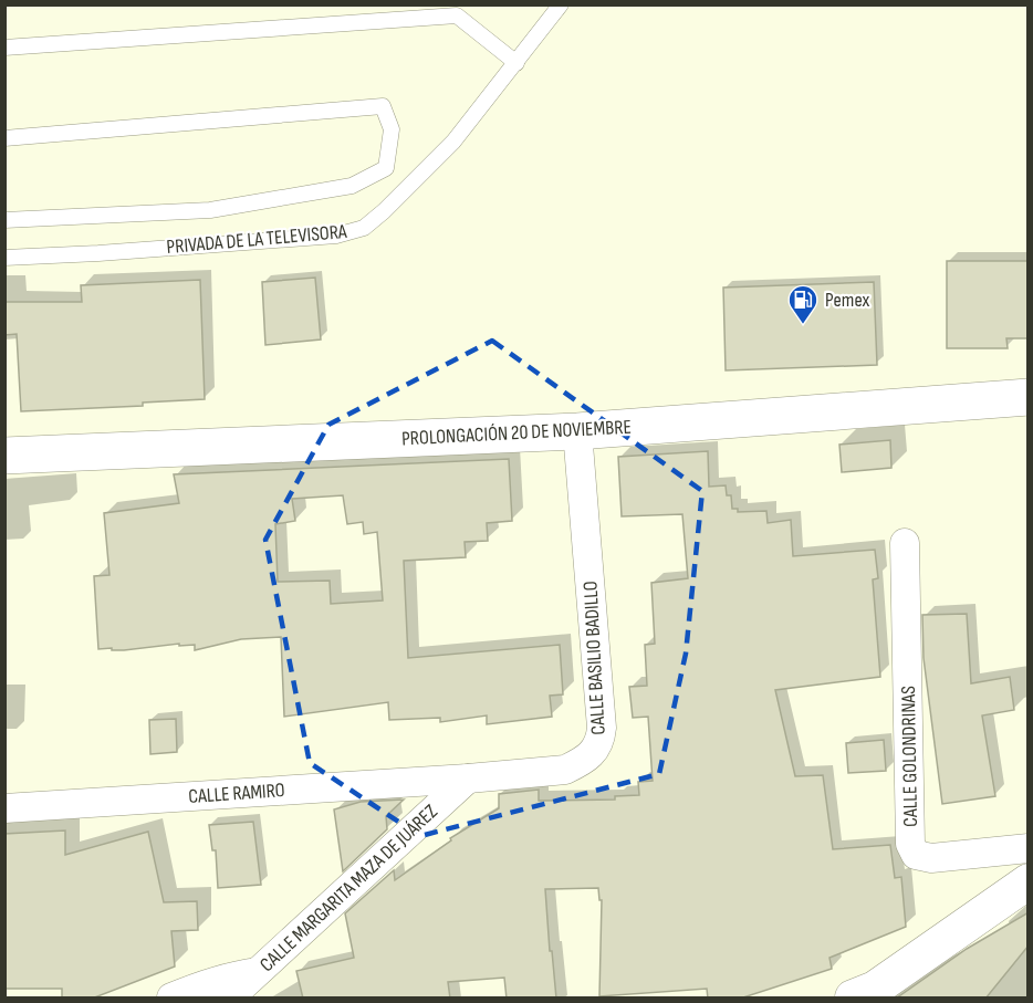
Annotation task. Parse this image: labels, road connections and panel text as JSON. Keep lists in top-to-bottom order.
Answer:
{
  "streets": {
    "main road": ["PROLONGACIÓN 20 DE NOVIEMBRE"],
    "street": [
      "CALLE BASILIO BADILLO",
      "CALLE GOLONDRINAS",
      "CALLE RAMIRO",
      "CALLE MARGARITA MAZA DE JUÁREZ"
    ],
    "lane": ["PRIVADA DE LA TELEVISORA"]
  },
  "crossings": [
    ["PROLONGACIÓN 20 DE NOVIEMBRE", "CALLE BASILIO BADILLO"],
    ["CALLE BASILIO BADILLO", "CALLE RAMIRO"],
    ["CALLE BASILIO BADILLO", "CALLE MARGARITA MAZA DE JUÁREZ"],
    ["CALLE RAMIRO", "CALLE MARGARITA MAZA DE JUÁREZ"]
  ],
  "places": {
    "fuel station": ["Pemex"]
  }
}
